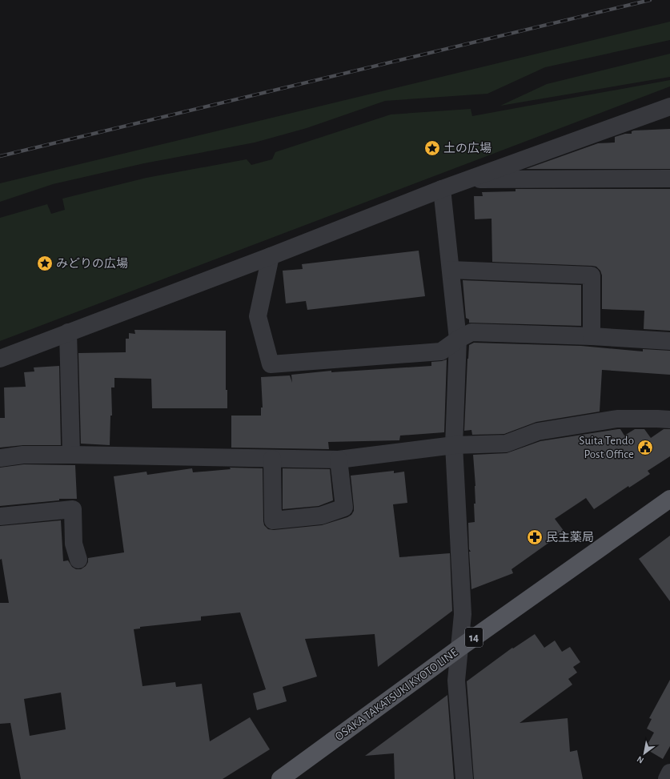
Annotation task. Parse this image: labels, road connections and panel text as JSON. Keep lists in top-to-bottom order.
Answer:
{
  "streets": {
    "main road": ["14", "OSAKA TAKATSUKI KYOTO LINE"]
  },
  "places": {
    "place": ["土の広場", "みどりの広場"],
    "public building": ["Suita Tendo Post Office"],
    "pharmacy": ["民主薬局"]
  },
  "north": "bottom left"
}
